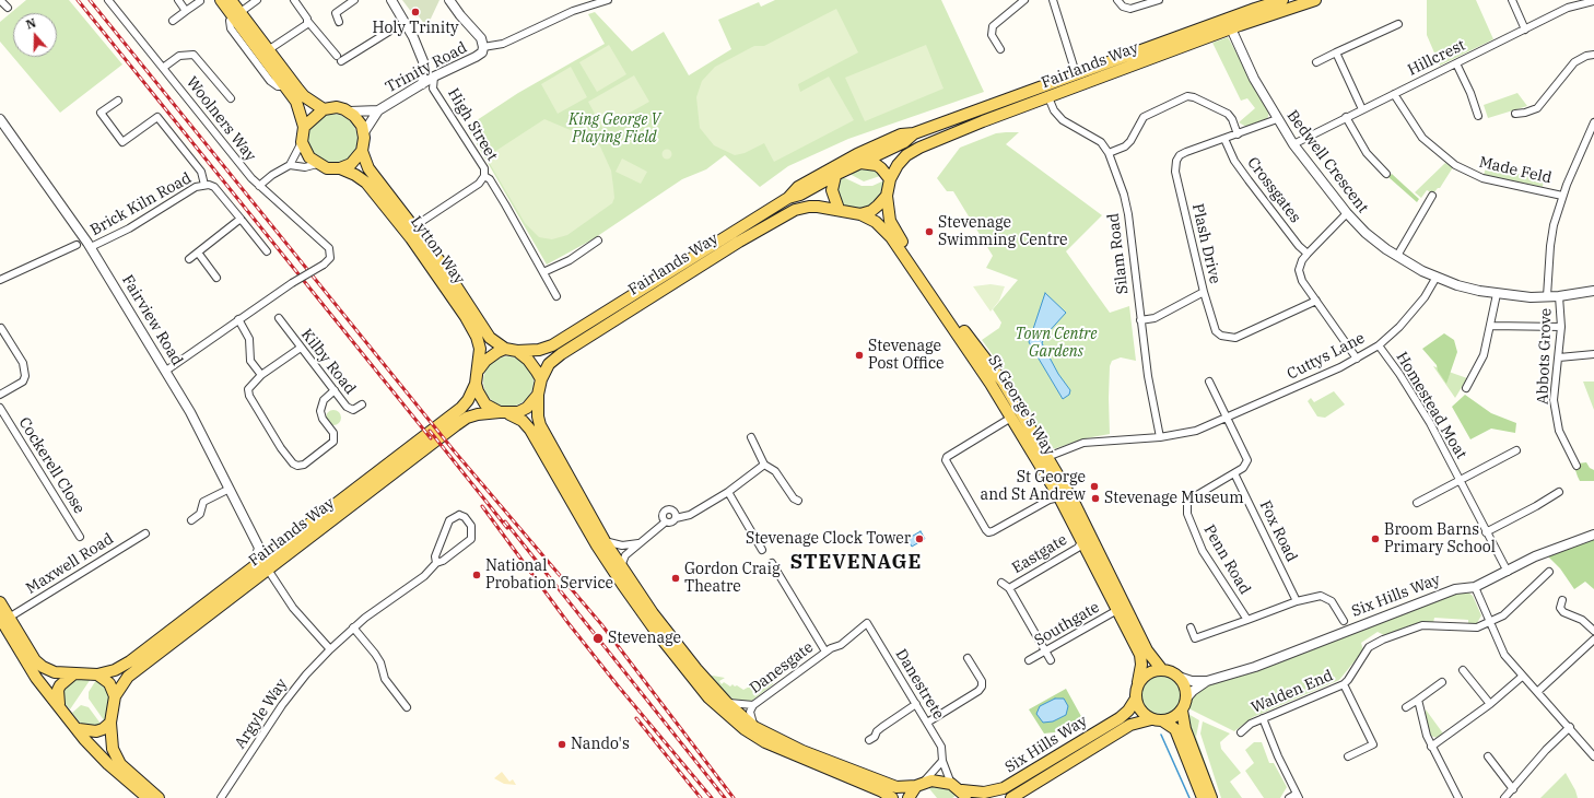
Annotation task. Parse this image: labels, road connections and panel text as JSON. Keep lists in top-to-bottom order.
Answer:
{
  "streets": {
    "main road": [
      "Fairlands Way",
      "Lytton Way",
      "St George's Way",
      "Six Hills Way"
    ],
    "street": [
      "Hillcrest",
      "Trinity Road",
      "Woolners Way",
      "High Street",
      "Bedwell Crescent",
      "Made Feld",
      "Crossgates",
      "Brick Kiln Road",
      "Plash Drive",
      "Silam Road",
      "Fairview Road",
      "Cuttys Lane",
      "Abbots Grove",
      "Kilby Road",
      "Homestead Moat",
      "Cockerell Close",
      "Fox Road",
      "Eastgate",
      "Penn Road",
      "Maxwell Road",
      "Southgate",
      "Danesgate",
      "Danestrete",
      "Walden End",
      "Argyle Way"
    ]
  },
  "crossings": [
    ["Hillcrest", "Bedwell Crescent"],
    ["Hillcrest", "Made Feld"],
    ["Fairlands Way", "Bedwell Crescent"],
    ["Fairlands Way", "Lytton Way"],
    ["Fairlands Way", "Silam Road"],
    ["Fairlands Way", "St George's Way"],
    ["Trinity Road", "High Street"],
    ["Trinity Road", "Lytton Way"],
    ["High Street", "Lytton Way"],
    ["Bedwell Crescent", "Plash Drive"],
    ["Bedwell Crescent", "Cuttys Lane"],
    ["Bedwell Crescent", "Abbots Grove"],
    ["Crossgates", "Plash Drive"],
    ["Brick Kiln Road", "Fairview Road"],
    ["Silam Road", "Cuttys Lane"],
    ["Cuttys Lane", "St George's Way"],
    ["Cuttys Lane", "Homestead Moat"],
    ["Cuttys Lane", "Penn Road"],
    ["St George's Way", "Eastgate"],
    ["St George's Way", "Six Hills Way"],
    ["St George's Way", "Southgate"],
    ["Homestead Moat", "Six Hills Way"],
    ["Fox Road", "Penn Road"],
    ["Eastgate", "Southgate"],
    ["Danesgate", "Danestrete"]
  ],
  "districts": ["STEVENAGE"],
  "parks": ["King George V Playing Field", "Town Centre Gardens"],
  "places": [
    "Holy Trinity",
    "Stevenage Swimming Centre",
    "Stevenage Post Office",
    "St George and St Andrew",
    "Stevenage Museum",
    "Stevenage Clock Tower",
    "Broom Barns Primary School",
    "National Probation Service",
    "Gordon Craig Theatre",
    "Stevenage",
    "Nando's"
  ],
  "north": "top"
}
